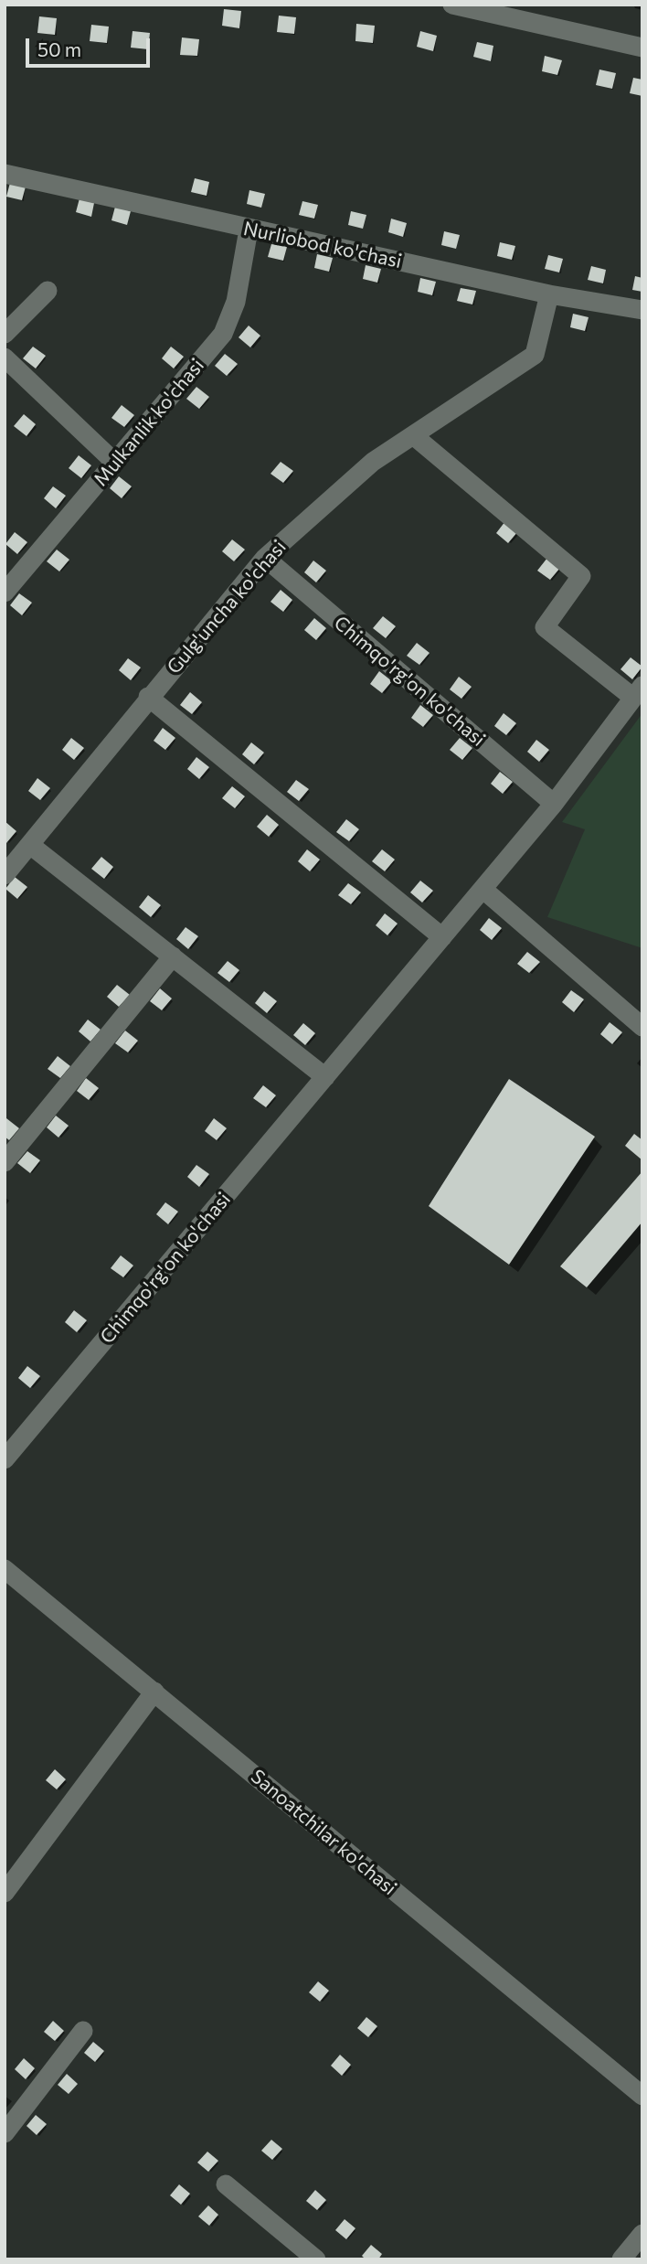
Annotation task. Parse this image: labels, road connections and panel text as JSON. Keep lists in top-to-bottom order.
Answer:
{
  "streets": {
    "street": [
      "Nurliobod ko'chasi",
      "Mulkanlik ko'chasi",
      "Gulg'uncha ko'chasi",
      "Chimqo'rg'on ko'chasi",
      "Sanoatchilar ko'chasi"
    ]
  },
  "crossings": [
    ["Nurliobod ko'chasi", "Mulkanlik ko'chasi"],
    ["Nurliobod ko'chasi", "Gulg'uncha ko'chasi"],
    ["Gulg'uncha ko'chasi", "Chimqo'rg'on ko'chasi"]
  ],
  "scale_bar": "50 m"
}
